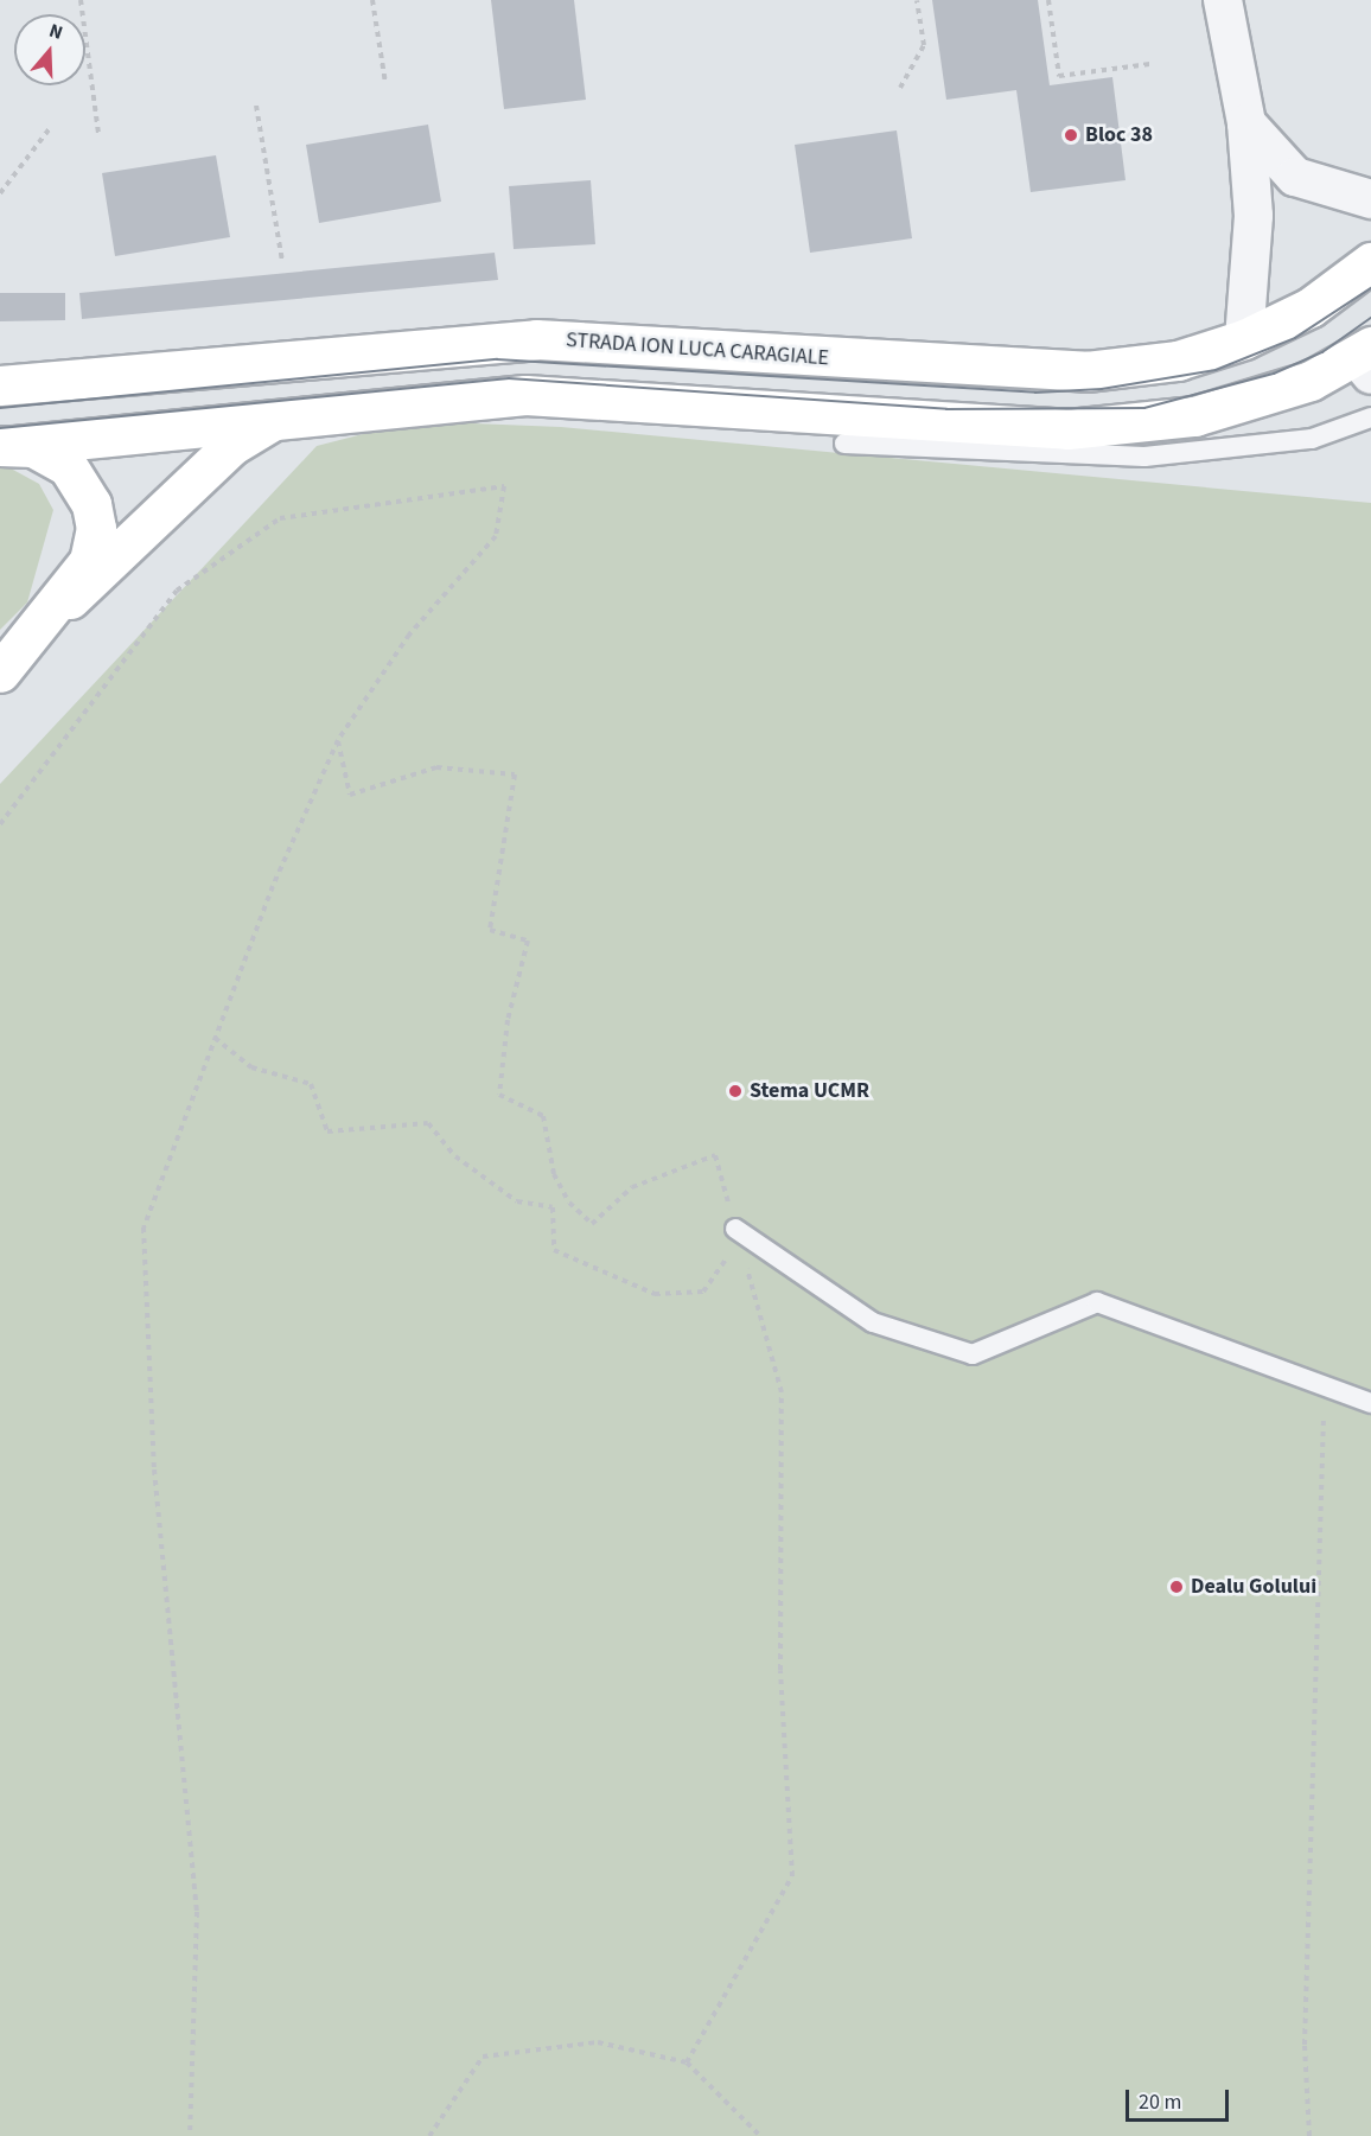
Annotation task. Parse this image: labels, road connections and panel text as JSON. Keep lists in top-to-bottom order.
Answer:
{
  "streets": {
    "main road": ["STRADA ION LUCA CARAGIALE"]
  },
  "places": ["Bloc 38", "Stema UCMR", "Dealu Golului"],
  "scale_bar": "20 m",
  "north": "top"
}
